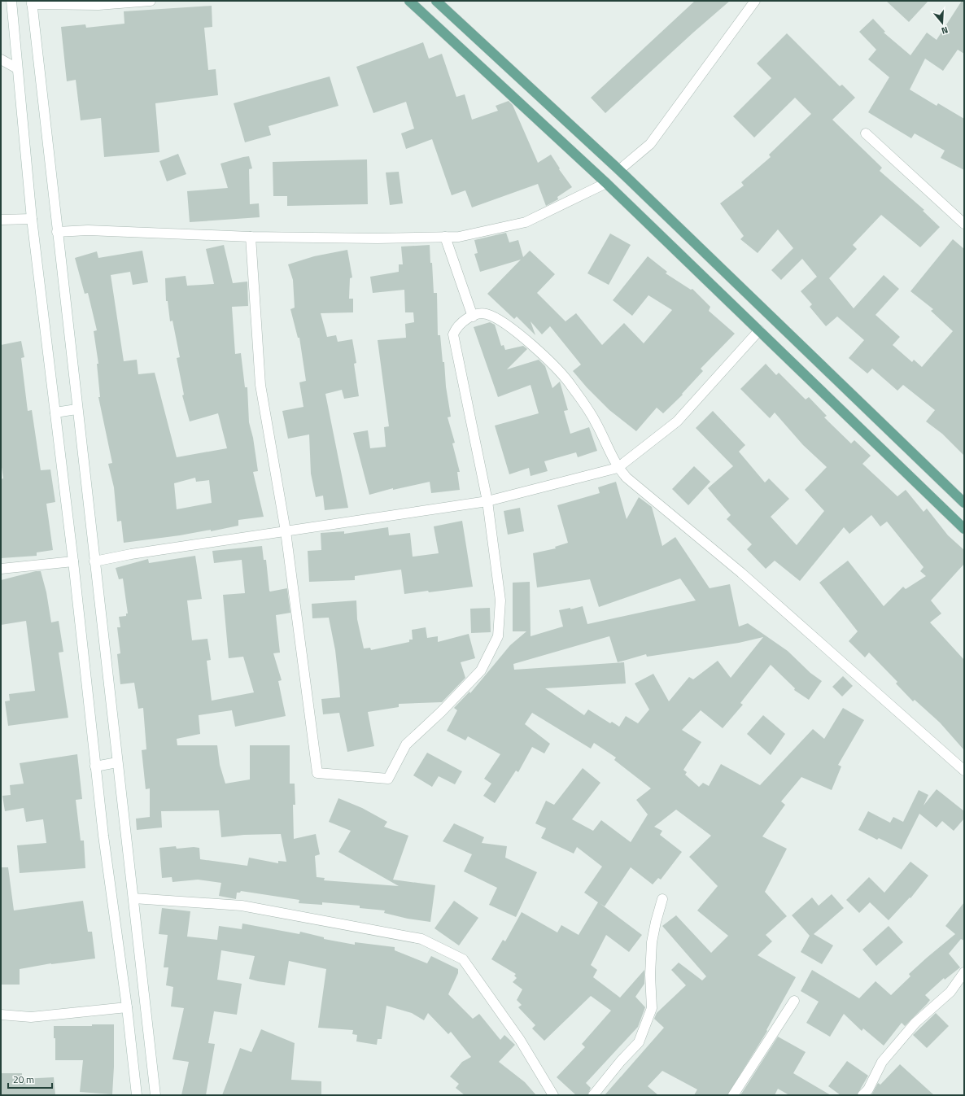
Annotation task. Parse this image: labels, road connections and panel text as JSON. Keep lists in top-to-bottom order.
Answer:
{
  "scale_bar": "20 m",
  "north": "bottom"
}
